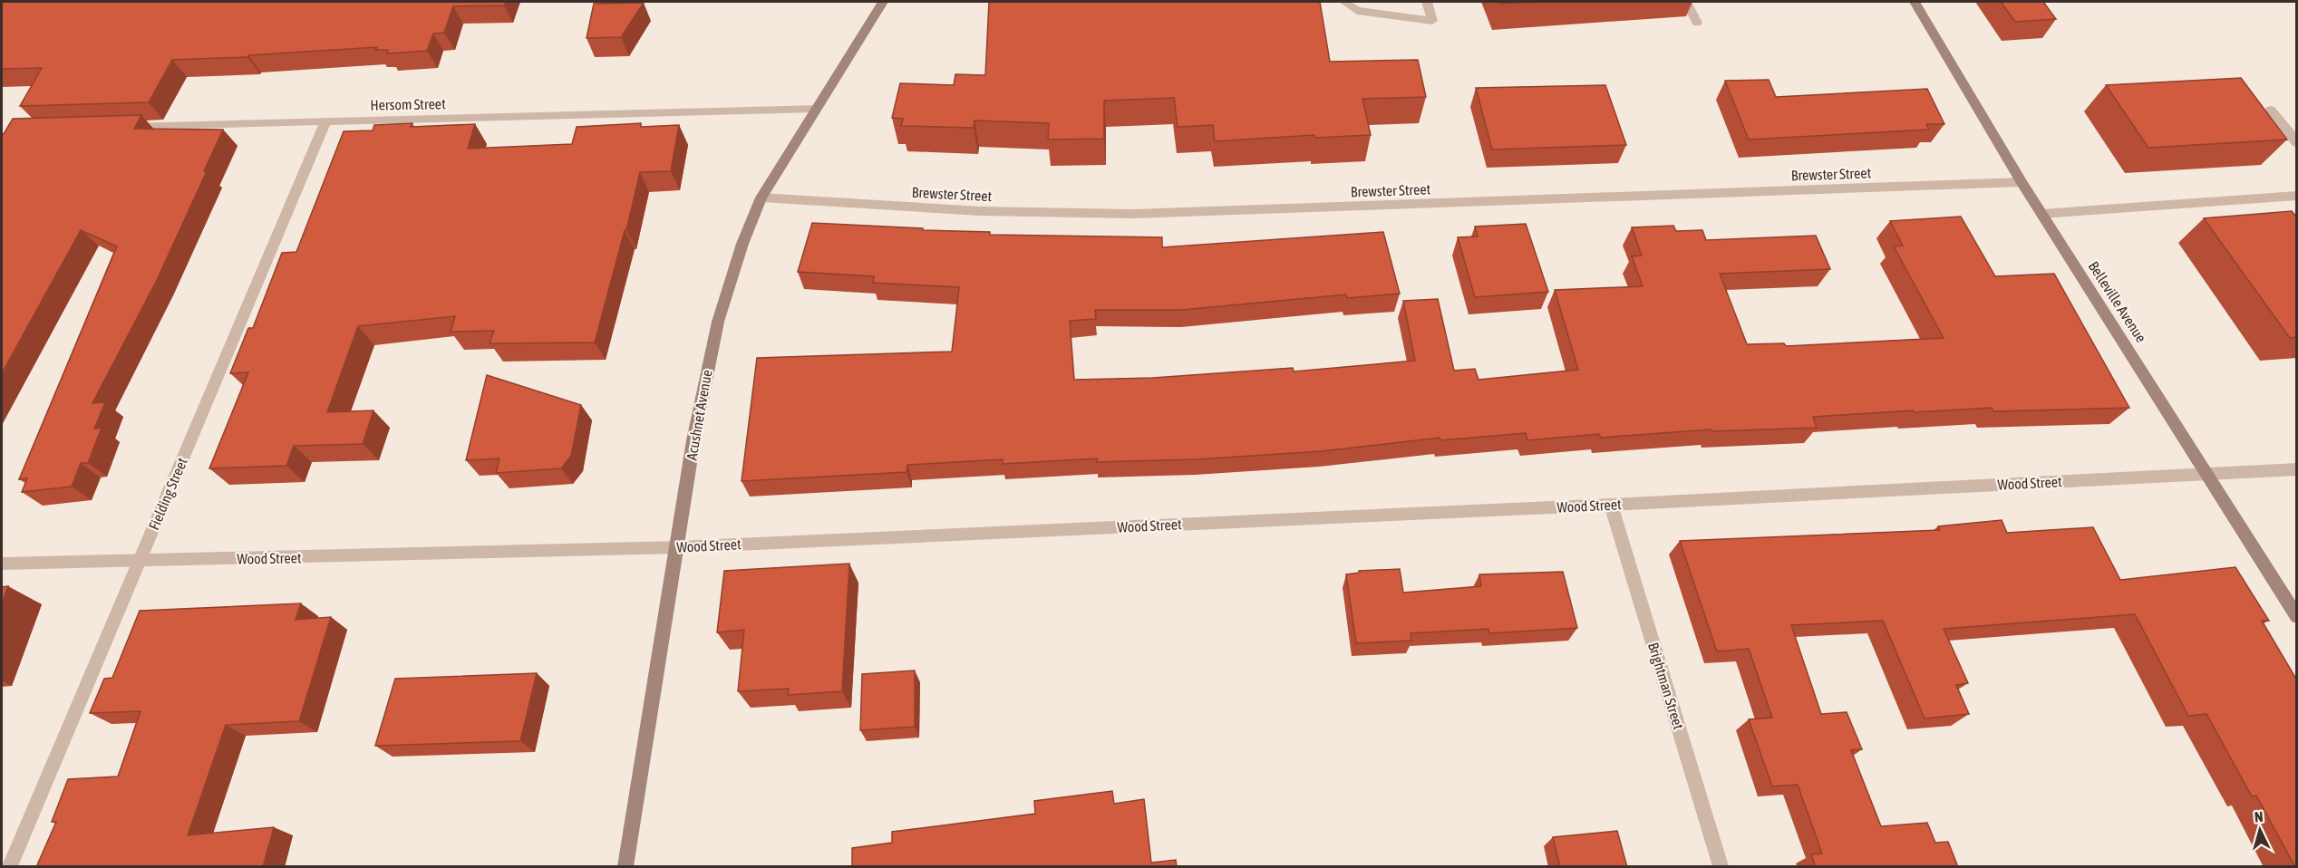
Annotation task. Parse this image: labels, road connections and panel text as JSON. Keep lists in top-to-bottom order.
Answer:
{
  "streets": {
    "main road": ["Belleville Avenue", "Acushnet Avenue"],
    "street": [
      "Hersom Street",
      "Brewster Street",
      "Wood Street",
      "Fielding Street",
      "Brightman Street"
    ]
  },
  "crossings": [
    ["Hersom Street", "Acushnet Avenue"],
    ["Hersom Street", "Fielding Street"],
    ["Brewster Street", "Belleville Avenue"],
    ["Brewster Street", "Acushnet Avenue"],
    ["Belleville Avenue", "Wood Street"],
    ["Acushnet Avenue", "Wood Street"],
    ["Wood Street", "Fielding Street"],
    ["Wood Street", "Brightman Street"]
  ],
  "north": "top"
}
